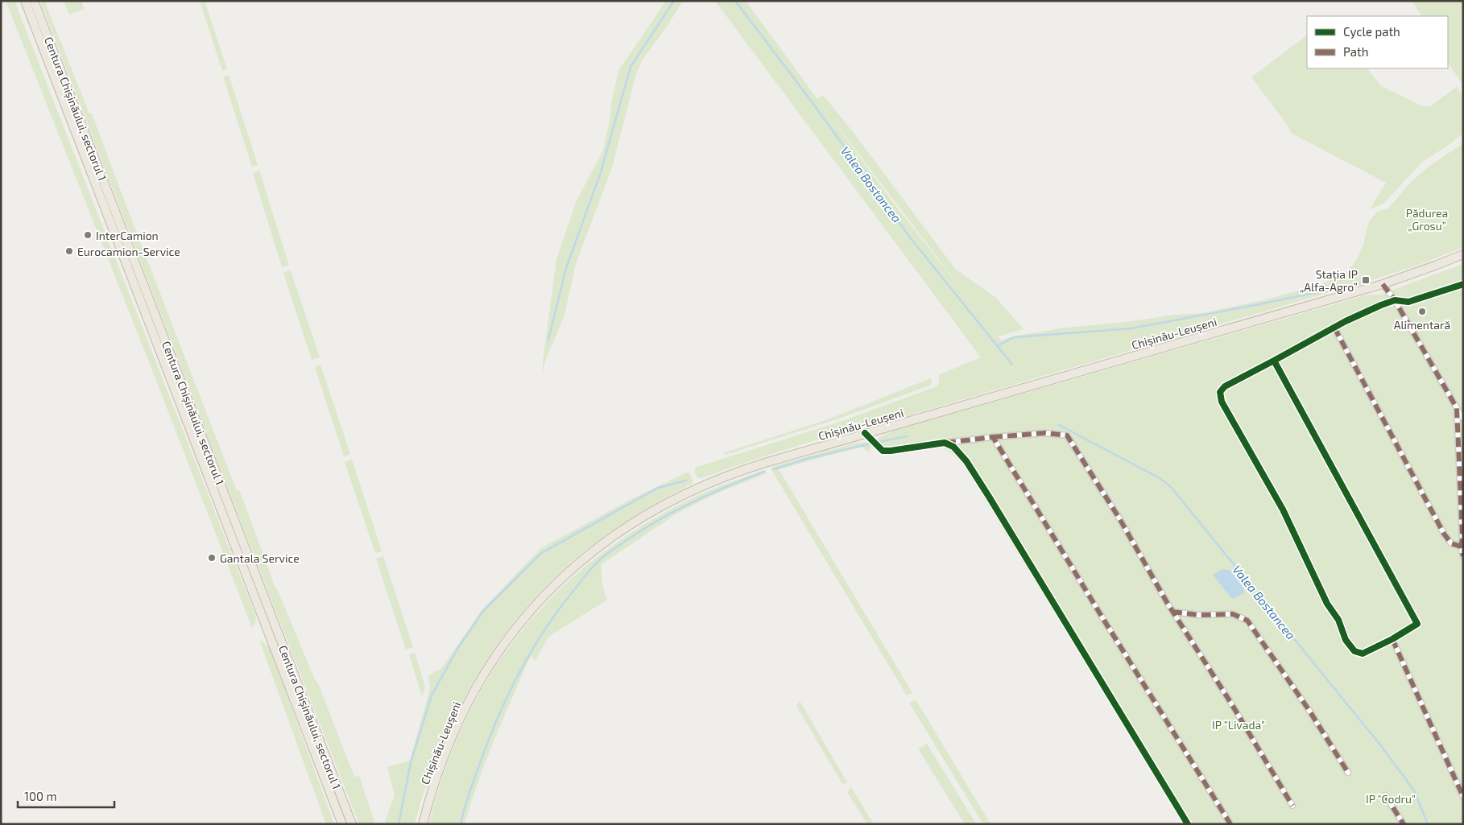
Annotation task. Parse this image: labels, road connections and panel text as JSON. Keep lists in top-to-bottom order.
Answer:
{
  "streets": {
    "highway": ["Centura Chișinăului, sectorul 1", "Chișinău-Leușeni"]
  },
  "water": ["Valea Bostancea"],
  "parks": ["Pădurea „Grosu”", "IP \"Livada\"", "IP \"Codru\""],
  "places": {
    "other": [
      "InterCamion",
      "Eurocamion-Service",
      "Alimentară",
      "Gantala Service"
    ],
    "transit": ["Stația IP „Alfa-Agro”"]
  },
  "legend": ["Cycle path", "Path"],
  "scale_bar": "100 m"
}
